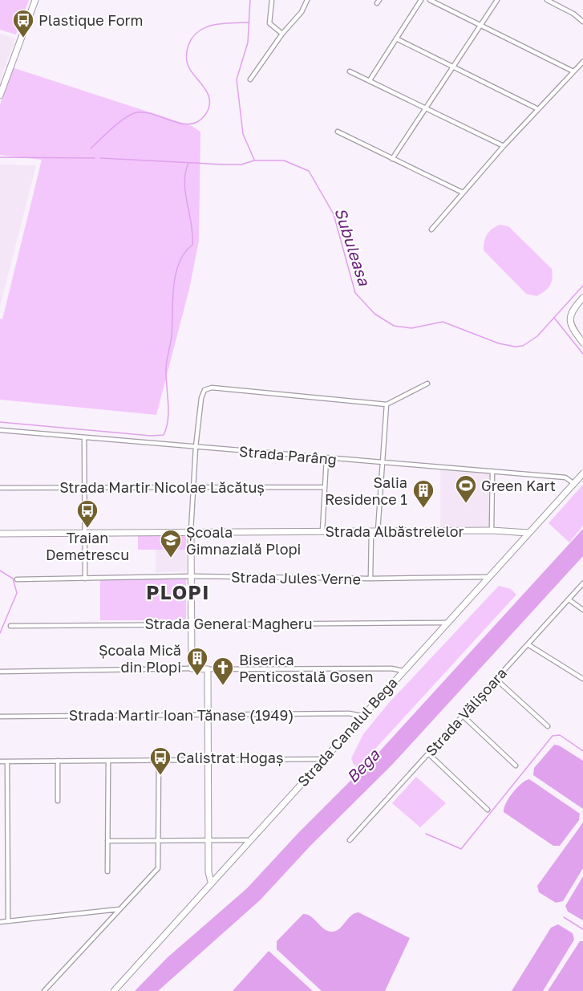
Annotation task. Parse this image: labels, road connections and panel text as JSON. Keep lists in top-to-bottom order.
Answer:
{
  "streets": {
    "street": [
      "Strada Parâng",
      "Strada Martir Nicolae Lăcătuș",
      "Strada Albăstrelelor",
      "Strada Jules Verne",
      "Strada General Magheru",
      "Strada Vălișoara",
      "Strada Martir Ioan Tănase (1949)",
      "Strada Canalul Bega"
    ]
  },
  "crossings": [
    ["Strada Parâng", "Strada Canalul Bega"],
    ["Strada Albăstrelelor", "Strada Canalul Bega"],
    ["Strada Jules Verne", "Strada Canalul Bega"],
    ["Strada General Magheru", "Strada Canalul Bega"],
    ["Strada Martir Ioan Tănase (1949)", "Strada Canalul Bega"]
  ],
  "districts": ["PLOPI"],
  "water": ["Subuleasa", "Bega"],
  "places": {
    "bus stop": ["Plastique Form", "Traian Demetrescu", "Calistrat Hogaș"],
    "sports": ["Green Kart"],
    "building": ["Salia Residence 1", "Școala Mică din Plopi"],
    "school or university": ["Școala Gimnazială Plopi"],
    "church": ["Biserica Penticostală Gosen"]
  }
}
